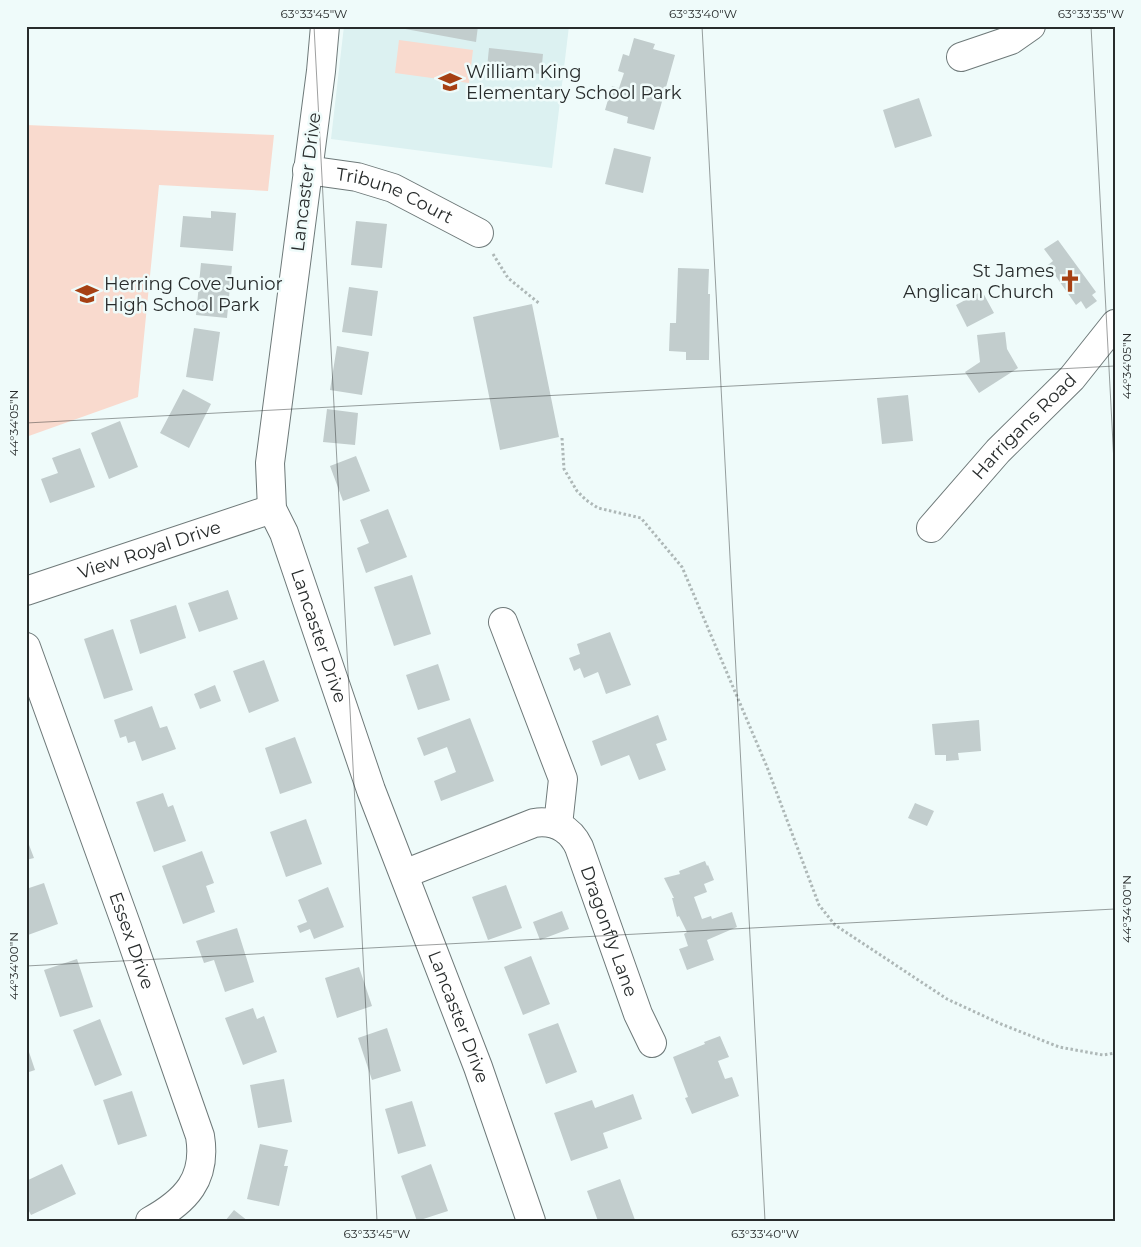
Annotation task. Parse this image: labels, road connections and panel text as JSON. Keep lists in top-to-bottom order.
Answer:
{
  "streets": {
    "street": [
      "Lancaster Drive",
      "Tribune Court",
      "Harrigans Road",
      "View Royal Drive",
      "Dragonfly Lane",
      "Essex Drive"
    ]
  },
  "crossings": [
    ["Lancaster Drive", "Tribune Court"],
    ["Lancaster Drive", "View Royal Drive"]
  ],
  "places": {
    "school or university": ["William King Elementary School Park", "Herring Cove Junior High School Park"],
    "church": ["St James Anglican Church"]
  },
  "coordinates": [
    "63°33'45\"W",
    "63°33'40\"W",
    "63°33'35\"W",
    "44°34'05\"N",
    "44°34'00\"N"
  ]
}
